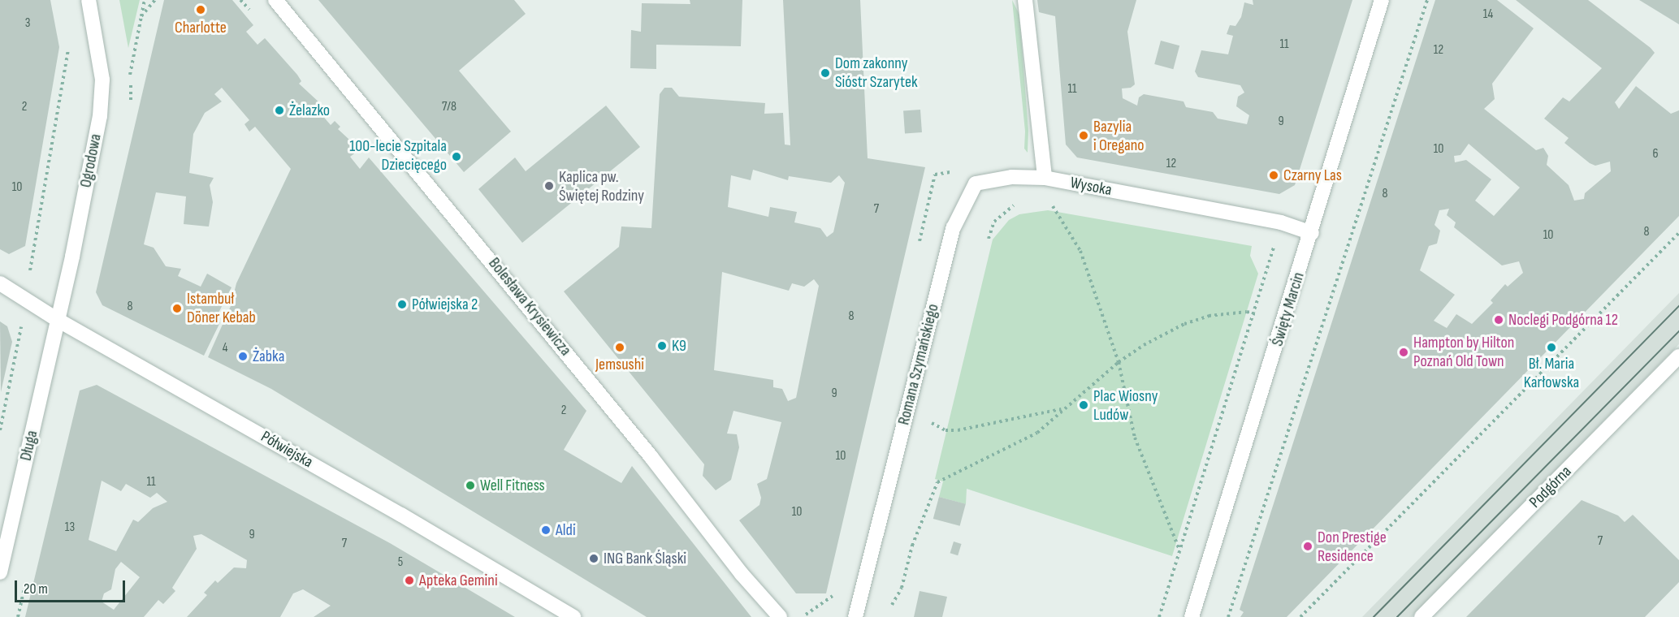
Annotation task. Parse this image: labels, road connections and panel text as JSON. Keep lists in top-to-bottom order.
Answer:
{
  "streets": {
    "street": [
      "Ogrodowa",
      "Wysoka",
      "Bolesława Krysiewicza",
      "Święty Marcin",
      "Romana Szymańskiego",
      "Długa",
      "Półwiejska",
      "Podgórna"
    ]
  },
  "crossings": [
    ["Ogrodowa", "Długa"],
    ["Ogrodowa", "Półwiejska"],
    ["Wysoka", "Święty Marcin"],
    ["Wysoka", "Romana Szymańskiego"],
    ["Długa", "Półwiejska"]
  ],
  "places": [
    "Charlotte",
    "Dom zakonny Sióstr Szarytek",
    "Żelazko",
    "Bazylia i Oregano",
    "100-lecie Szpitala Dziecięcego",
    "Czarny Las",
    "Kaplica pw. Świętej Rodziny",
    "Półwiejska 2",
    "Istambuł Döner Kebab",
    "Noclegi Podgórna 12",
    "K9",
    "Jemsushi",
    "Bł. Maria Karłowska",
    "Hampton by Hilton Poznań Old Town",
    "Żabka",
    "Plac Wiosny Ludów",
    "Well Fitness",
    "Aldi",
    "Don Prestige Residence",
    "ING Bank Śląski",
    "Apteka Gemini"
  ],
  "house_numbers": [
    "14",
    "3",
    "11",
    "12",
    "11",
    "2",
    "7/8",
    "9",
    "10",
    "6",
    "12",
    "10",
    "8",
    "7",
    "8",
    "10",
    "8",
    "8",
    "4",
    "9",
    "2",
    "10",
    "11",
    "10",
    "13",
    "9",
    "7",
    "7",
    "5"
  ],
  "scale_bar": "20 m"
}
